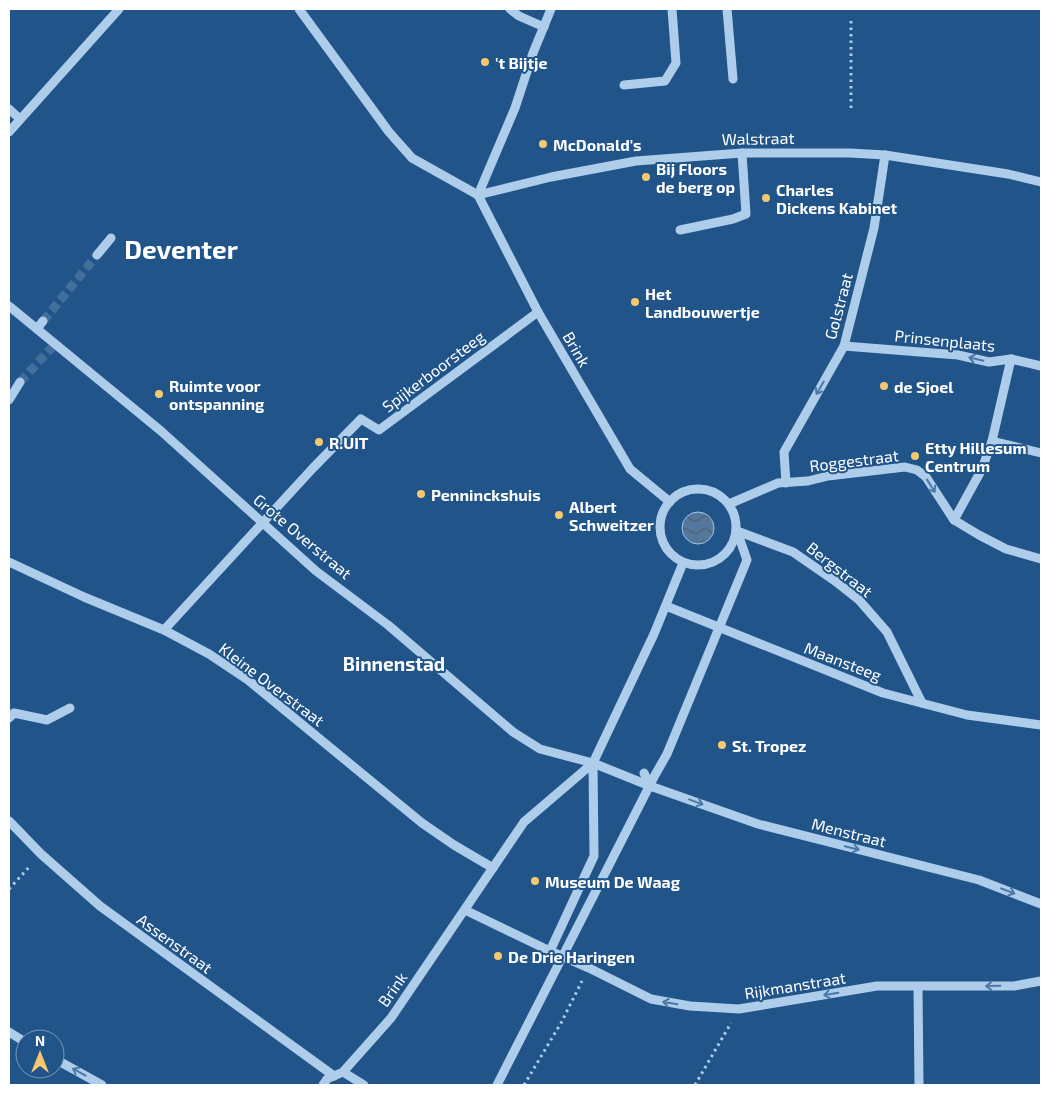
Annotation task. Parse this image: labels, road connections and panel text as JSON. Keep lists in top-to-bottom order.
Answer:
{
  "streets": {
    "street": [
      "Walstraat",
      "Golstraat",
      "Prinsenplaats",
      "Brink",
      "Spijkerboorsteeg",
      "Roggestraat",
      "Grote Overstraat",
      "Bergstraat",
      "Maansteeg",
      "Kleine Overstraat",
      "Menstraat",
      "Assenstraat",
      "Rijkmanstraat"
    ]
  },
  "crossings": [
    ["Walstraat", "Golstraat"],
    ["Walstraat", "Brink"],
    ["Golstraat", "Prinsenplaats"],
    ["Golstraat", "Roggestraat"],
    ["Brink", "Spijkerboorsteeg"],
    ["Brink", "Grote Overstraat"],
    ["Brink", "Bergstraat"],
    ["Brink", "Kleine Overstraat"],
    ["Brink", "Assenstraat"],
    ["Spijkerboorsteeg", "Grote Overstraat"],
    ["Spijkerboorsteeg", "Kleine Overstraat"],
    ["Bergstraat", "Maansteeg"]
  ],
  "one_way": [
    "Golstraat",
    "Prinsenplaats",
    "Roggestraat",
    "Menstraat",
    "Rijkmanstraat"
  ],
  "districts": ["Deventer", "Binnenstad"],
  "places": [
    "'t Bijtje",
    "McDonald's",
    "Bij Floors de berg op",
    "Charles Dickens Kabinet",
    "Het Landbouwertje",
    "de Sjoel",
    "Ruimte voor ontspanning",
    "R.UIT",
    "Etty Hillesum Centrum",
    "Penninckshuis",
    "Albert Schweitzer",
    "St. Tropez",
    "Museum De Waag",
    "De Drie Haringen"
  ],
  "north": "top"
}
